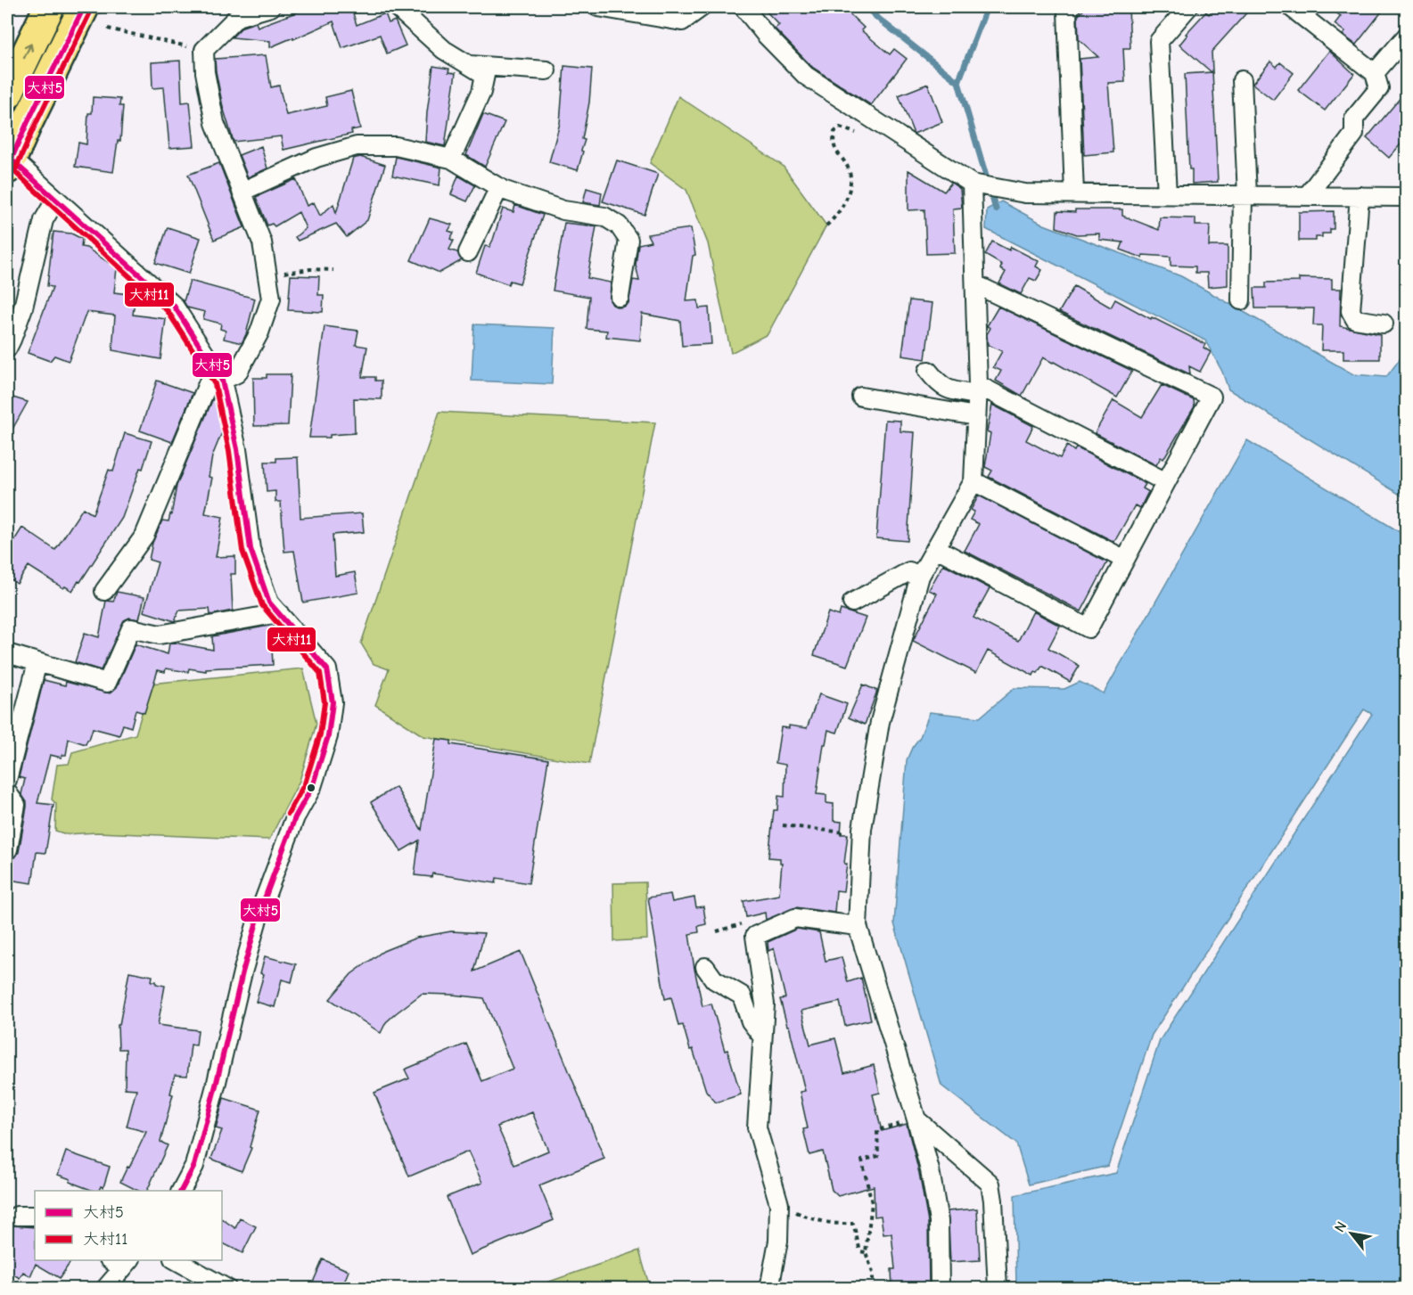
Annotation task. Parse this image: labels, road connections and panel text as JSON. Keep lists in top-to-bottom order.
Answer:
{
  "lines": ["transit line 大村5", "transit line 大村11"],
  "legend": ["大村5", "大村11"],
  "north": "top left"
}
